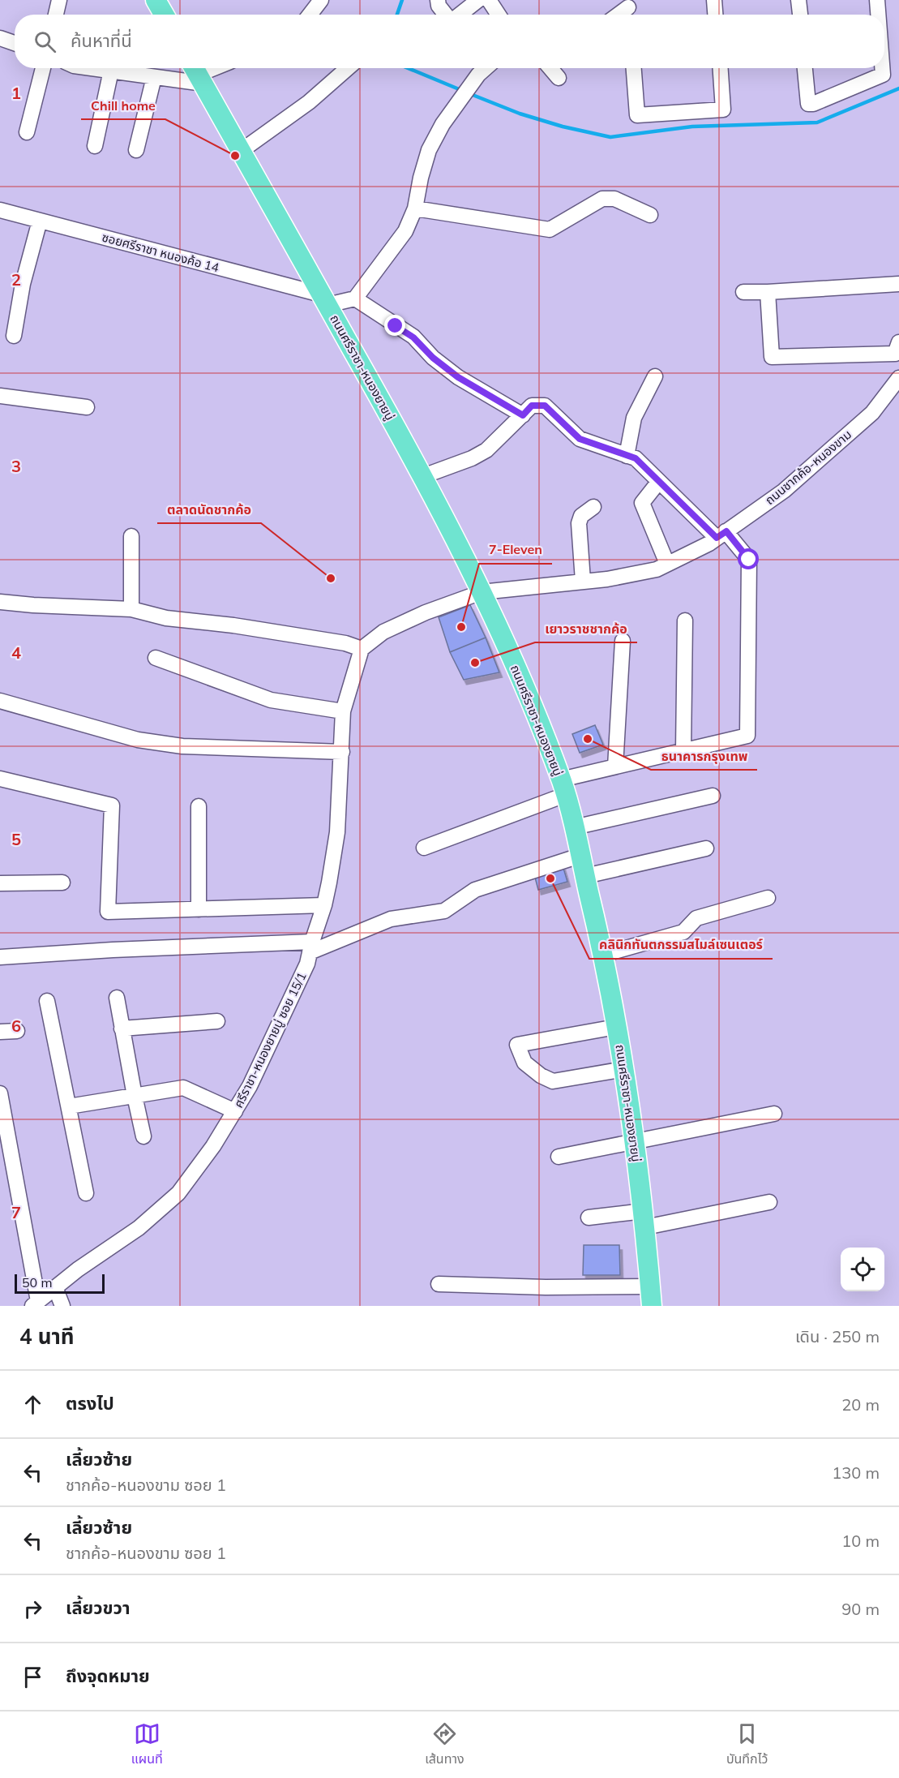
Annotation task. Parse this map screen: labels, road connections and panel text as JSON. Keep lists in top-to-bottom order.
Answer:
{
  "streets": {
    "main road": ["ถนนศรีราชา-หนองยายบู่"],
    "street": ["ซอยศรีราชา หนองค้อ 14", "ถนนชากค้อ-หนองขาม", "ศรีราชา-หนองยายบู่ ซอย 15/1"]
  },
  "crossings": [
    ["ซอยศรีราชา หนองค้อ 14", "ถนนศรีราชา-หนองยายบู่"],
    ["ถนนศรีราชา-หนองยายบู่", "ถนนชากค้อ-หนองขาม"]
  ],
  "places": [
    "Chill home",
    "ตลาดนัดชากค้อ",
    "7-Eleven",
    "เยาวราชชากค้อ",
    "ธนาคารกรุงเทพ",
    "คลินิกทันตกรรมสไมล์เซนเตอร์"
  ],
  "scale_bar": "50 m",
  "page": {
    "search": "ค้นหาที่นี่",
    "scale": "50 m",
    "heading": ["4 นาที", "เดิน · 250 m"],
    "list": [
      ["ตรงไป", "20 m"],
      ["เลี้ยวซ้าย", "ชากค้อ-หนองขาม ซอย 1", "130 m"],
      ["เลี้ยวซ้าย", "ชากค้อ-หนองขาม ซอย 1", "10 m"],
      ["เลี้ยวขวา", "90 m"],
      "ถึงจุดหมาย"
    ],
    "nav": ["แผนที่", "เส้นทาง", "บันทึกไว้"]
  },
  "grid": {
    "rows": [
      "1",
      "2",
      "3",
      "4",
      "5",
      "6",
      "7"
    ]
  }
}
